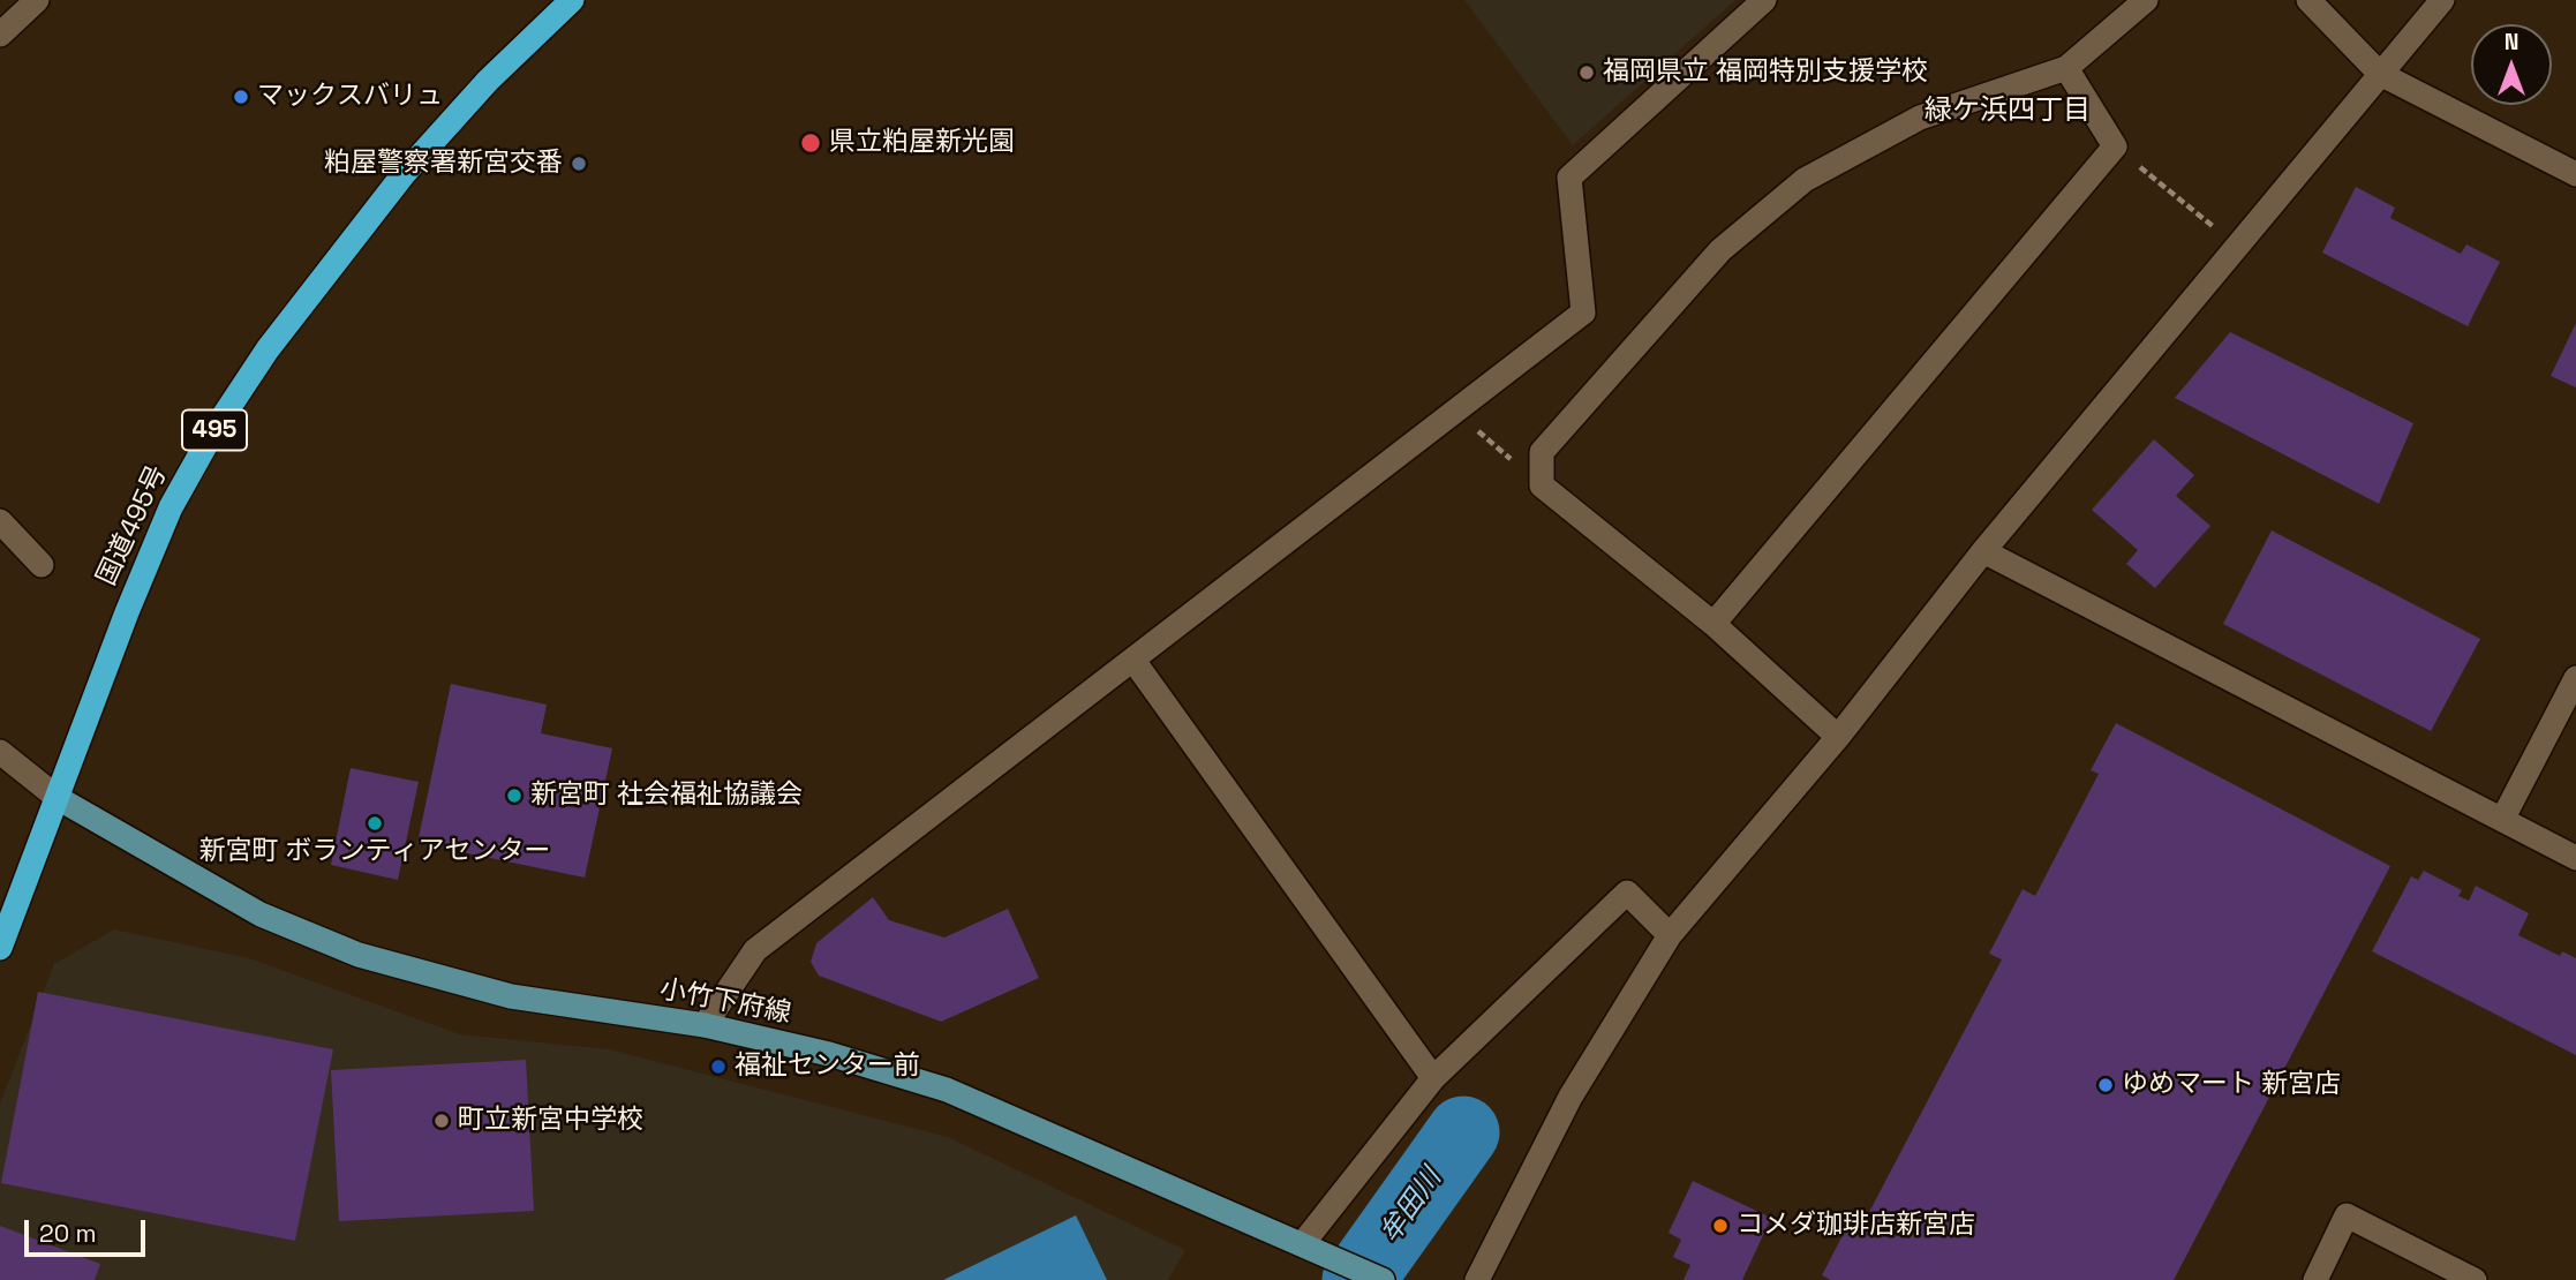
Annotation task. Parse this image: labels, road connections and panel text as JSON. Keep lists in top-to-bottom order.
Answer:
{
  "streets": {
    "highway": ["495", "国道495号"],
    "main road": ["小竹下府線"]
  },
  "crossings": [
    ["国道495号", "小竹下府線"]
  ],
  "districts": ["緑ケ浜四丁目"],
  "water": ["牟田川"],
  "places": [
    "福岡県立 福岡特別支援学校",
    "マックスバリュ",
    "県立粕屋新光園",
    "粕屋警察署新宮交番",
    "新宮町 社会福祉協議会",
    "新宮町 ボランティアセンター",
    "福祉センター前",
    "ゆめマート 新宮店",
    "町立新宮中学校",
    "コメダ珈琲店新宮店"
  ],
  "scale_bar": "20 m",
  "north": "top"
}
